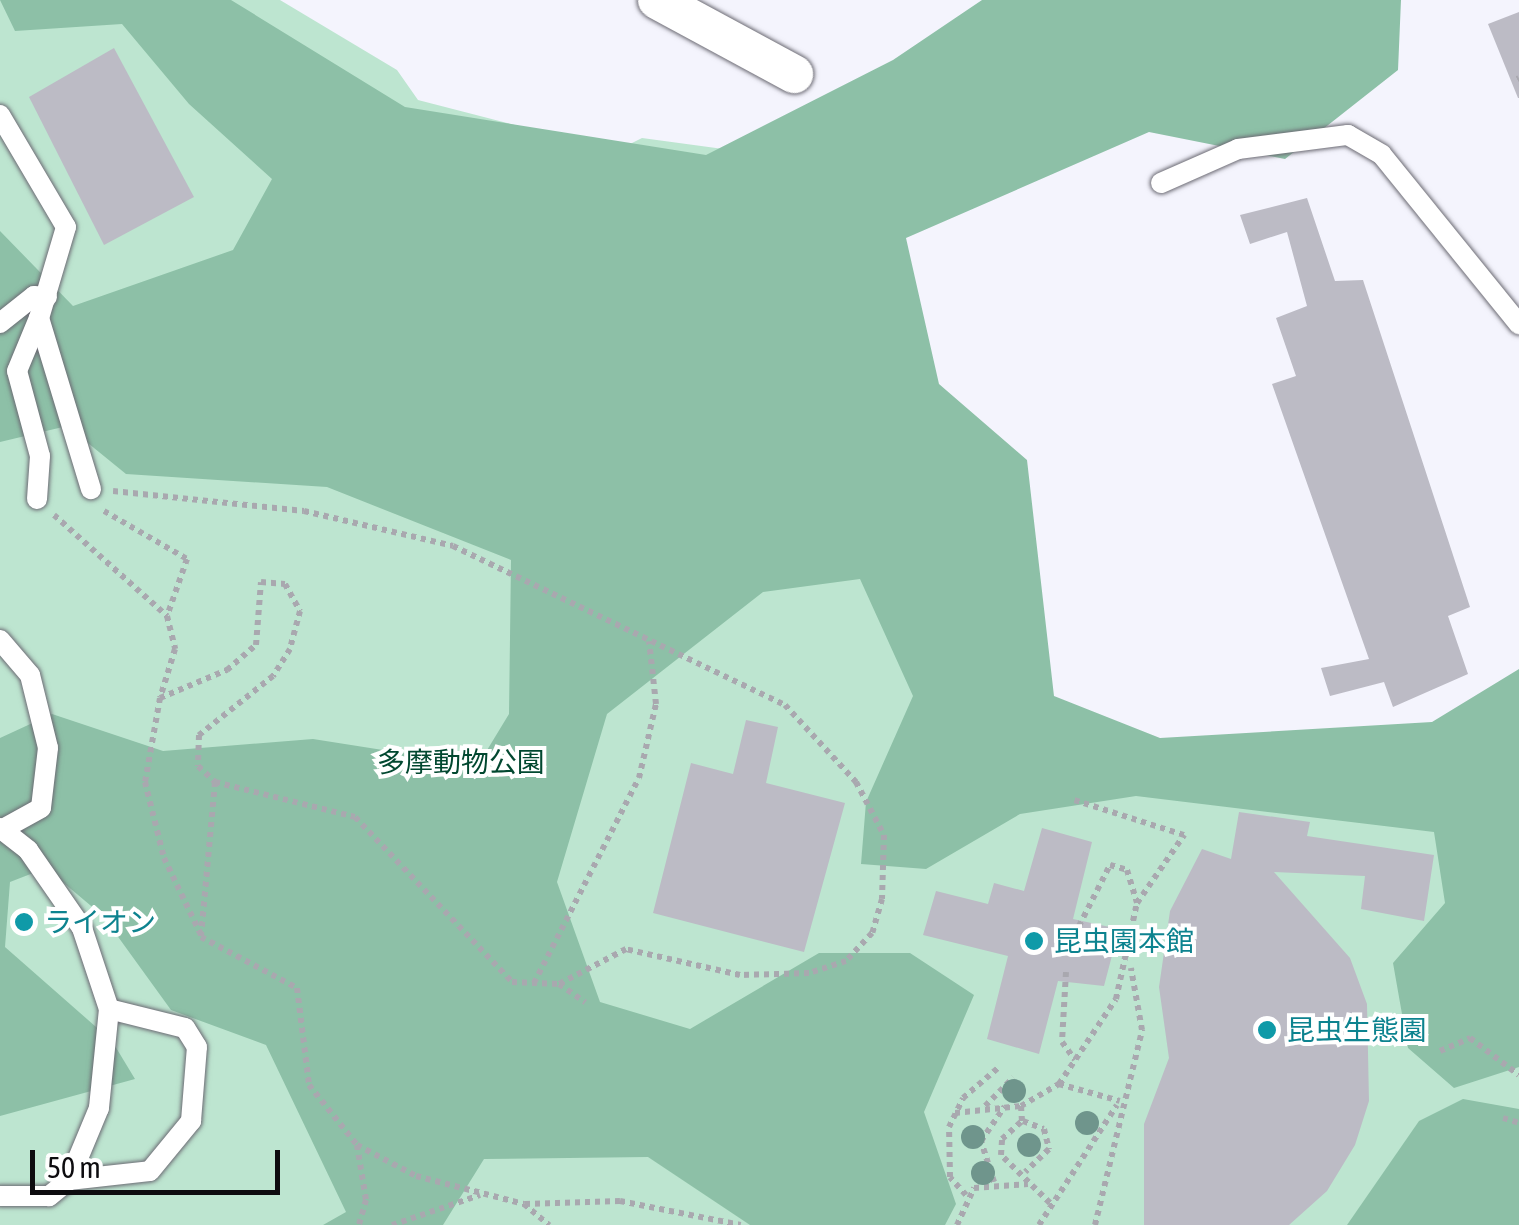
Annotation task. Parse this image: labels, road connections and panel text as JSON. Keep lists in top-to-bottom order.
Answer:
{
  "parks": ["多摩動物公園"],
  "places": ["ライオン", "昆虫園本館", "昆虫生態園"],
  "scale_bar": "50 m"
}
